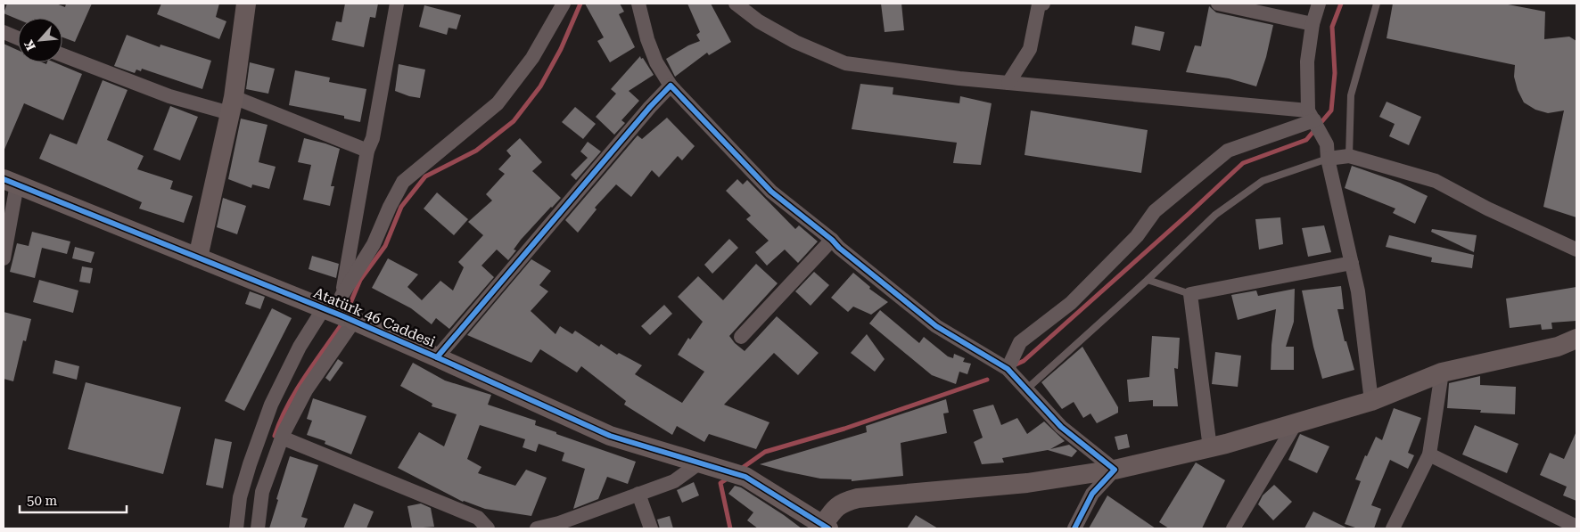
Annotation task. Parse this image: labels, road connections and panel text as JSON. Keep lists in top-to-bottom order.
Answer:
{
  "streets": {
    "street": ["Atatürk 46 Caddesi"]
  },
  "scale_bar": "50 m",
  "north": "bottom left"
}
